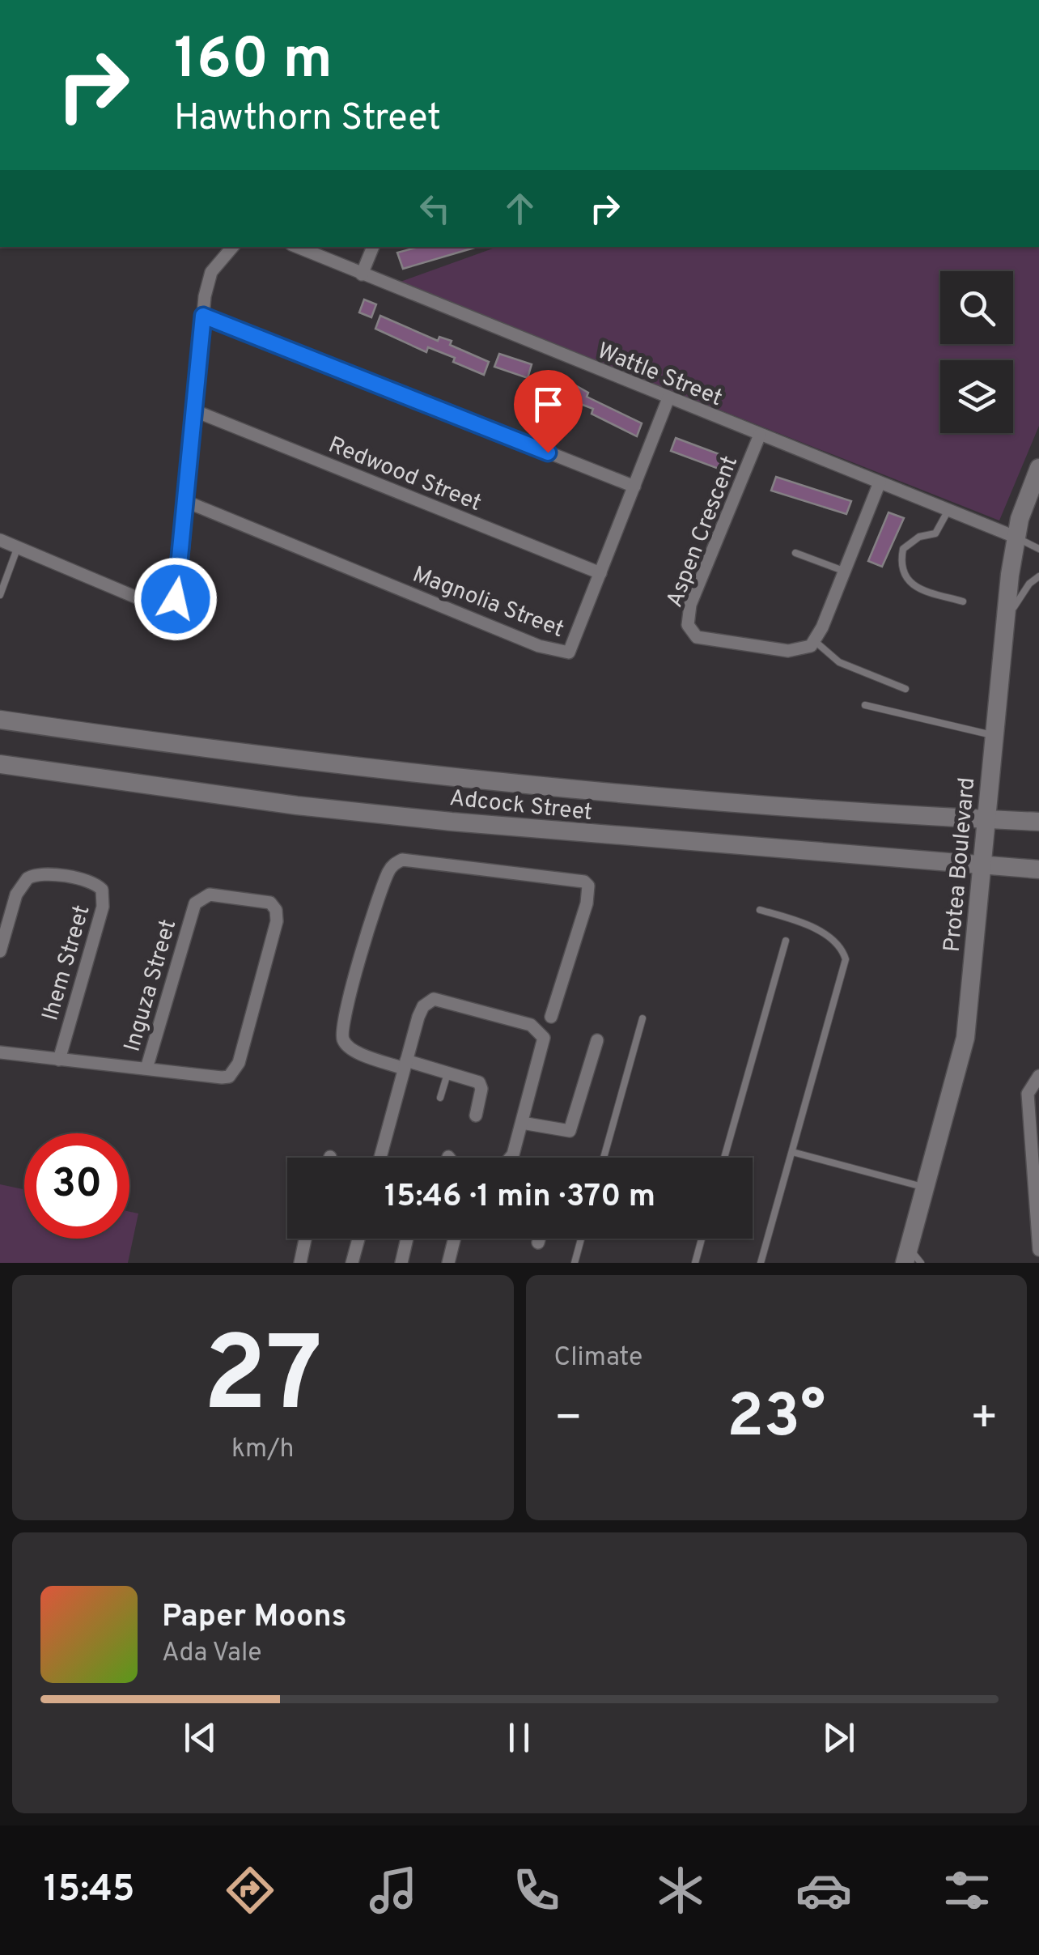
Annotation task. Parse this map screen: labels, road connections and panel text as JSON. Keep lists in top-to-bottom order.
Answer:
{
  "streets": {
    "main road": ["Adcock Street", "Protea Boulevard"],
    "street": [
      "Wattle Street",
      "Redwood Street",
      "Aspen Crescent",
      "Magnolia Street",
      "Ihem Street",
      "Inguza Street"
    ]
  },
  "crossings": [
    ["Wattle Street", "Aspen Crescent"],
    ["Wattle Street", "Magnolia Street"],
    ["Wattle Street", "Protea Boulevard"],
    ["Redwood Street", "Magnolia Street"],
    ["Adcock Street", "Protea Boulevard"]
  ],
  "page": {
    "turn": ["160 m", "Hawthorn Street"],
    "limit": "30",
    "trip": "15:46 · 1 min · 370 m",
    "tile": [
      ["27", "km/h"],
      "Climate"
    ],
    "heat": ["−", "23°", "+"],
    "song": ["Paper Moons", "Ada Vale"],
    "tabs": "15:45"
  }
}
